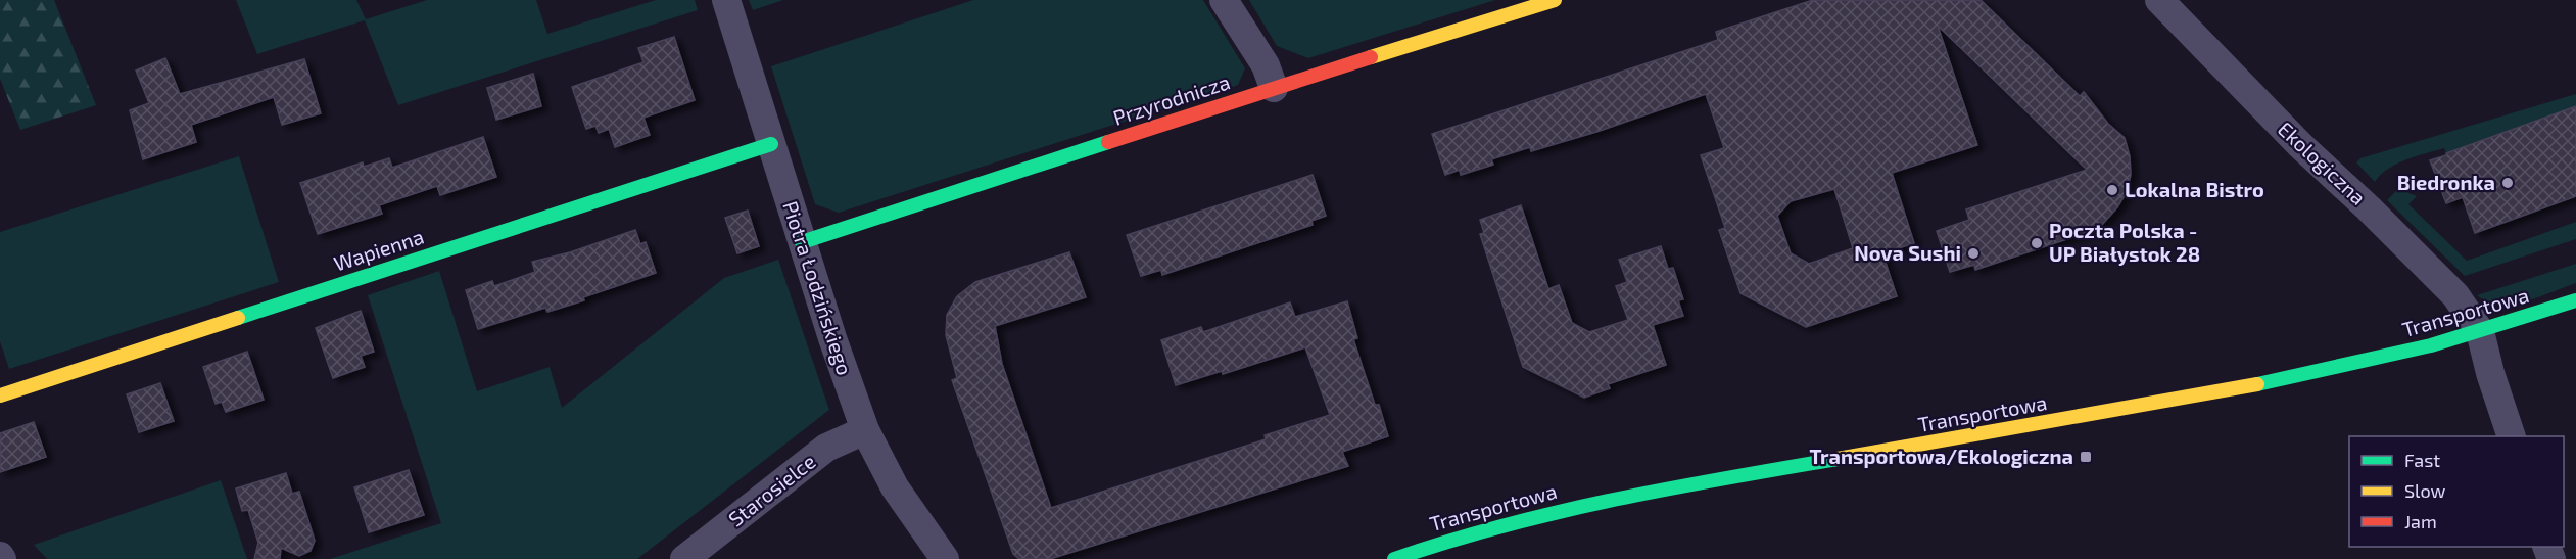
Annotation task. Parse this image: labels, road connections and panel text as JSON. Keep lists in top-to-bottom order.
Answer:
{
  "streets": {
    "street": [
      "Przyrodnicza",
      "Ekologiczna",
      "Wapienna",
      "Piotra Łodzińskiego",
      "Transportowa",
      "Starosielce"
    ]
  },
  "crossings": [
    ["Przyrodnicza", "Piotra Łodzińskiego"],
    ["Ekologiczna", "Transportowa"],
    ["Wapienna", "Piotra Łodzińskiego"],
    ["Piotra Łodzińskiego", "Starosielce"]
  ],
  "places": {
    "other": [
      "Biedronka",
      "Lokalna Bistro",
      "Poczta Polska - UP Białystok 28",
      "Nova Sushi"
    ],
    "transit": ["Transportowa/Ekologiczna"]
  },
  "legend": ["Fast", "Slow", "Jam"]
}
